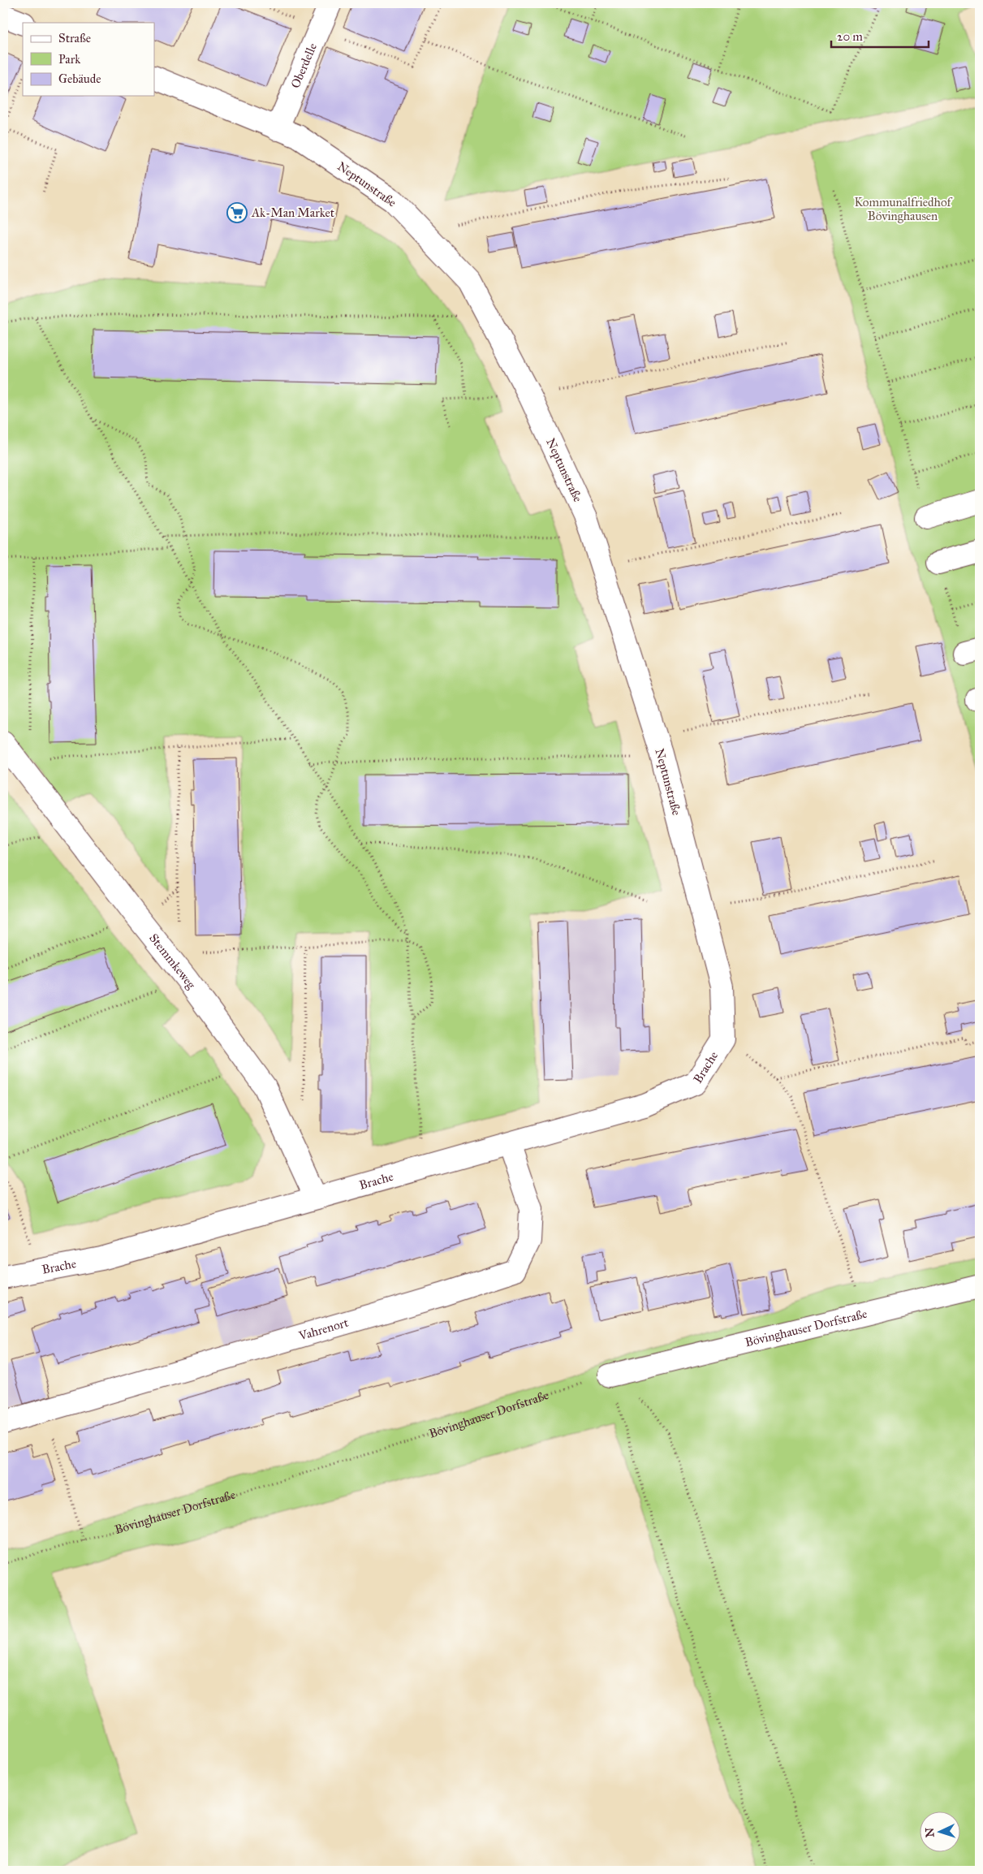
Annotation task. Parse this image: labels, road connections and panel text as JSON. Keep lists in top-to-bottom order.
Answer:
{
  "streets": {
    "street": [
      "Oberdelle",
      "Neptunstraße",
      "Stemmkeweg",
      "Brache",
      "Bövinghauser Dorfstraße",
      "Vahrenort"
    ]
  },
  "crossings": [
    ["Oberdelle", "Neptunstraße"],
    ["Neptunstraße", "Brache"],
    ["Stemmkeweg", "Brache"],
    ["Brache", "Vahrenort"]
  ],
  "parks": ["Kommunalfriedhof Bövinghausen"],
  "places": {
    "supermarket": ["Ak-Man Market"]
  },
  "legend": ["Straße", "Park", "Gebäude"],
  "scale_bar": "20 m",
  "north": "left"
}
